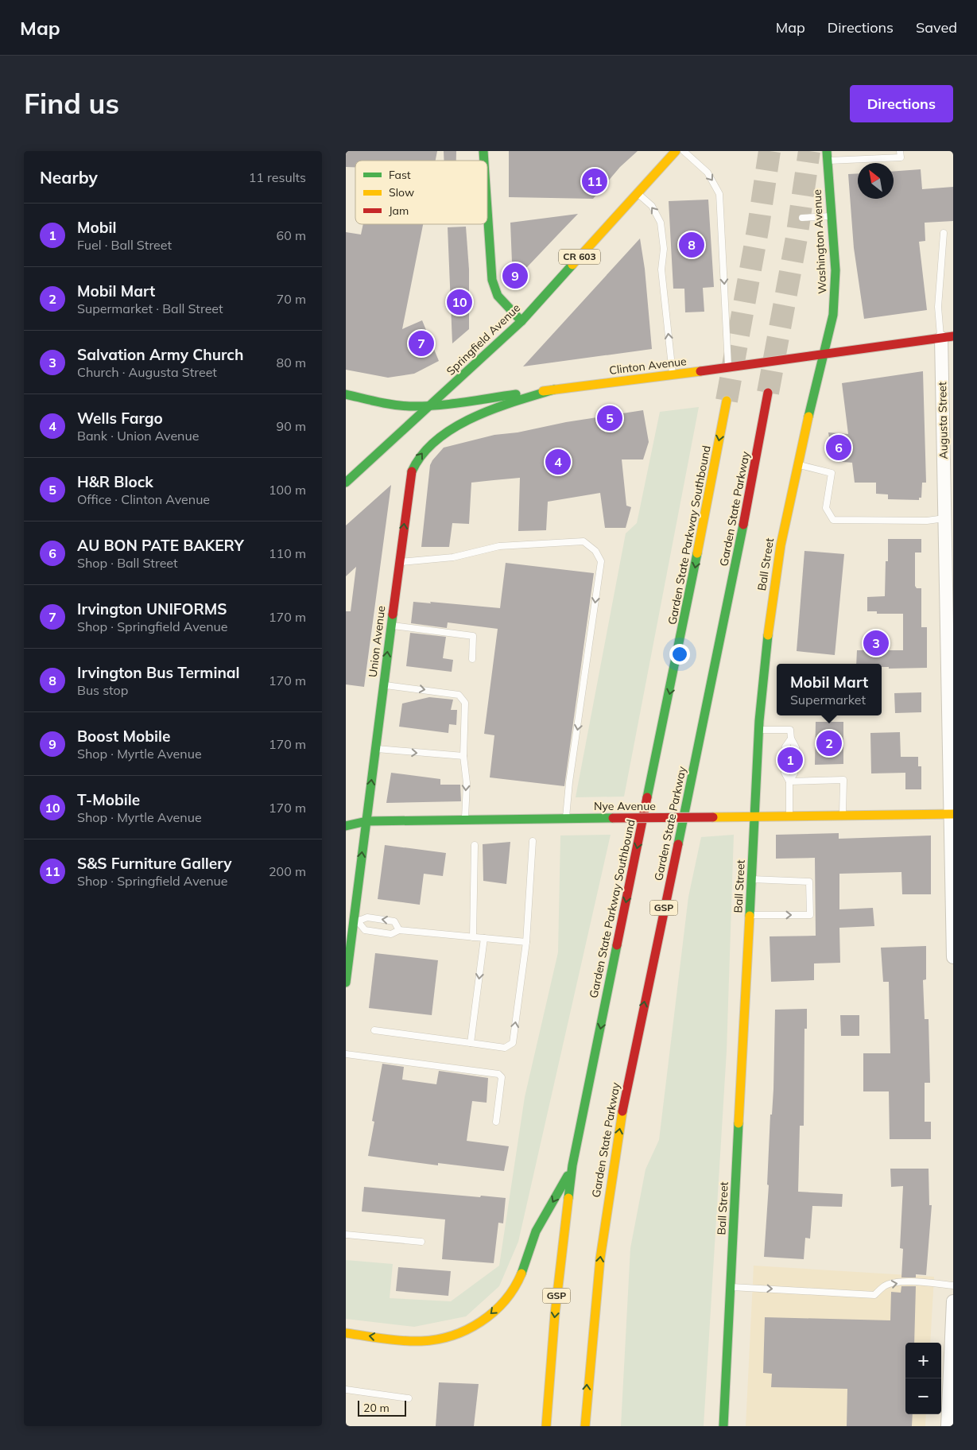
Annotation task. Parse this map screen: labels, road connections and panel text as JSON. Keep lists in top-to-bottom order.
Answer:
{
  "streets": {
    "main road": [
      "Washington Avenue",
      "CR 603",
      "Springfield Avenue",
      "Clinton Avenue",
      "Garden State Parkway",
      "Garden State Parkway Southbound",
      "Ball Street",
      "Union Avenue",
      "Nye Avenue",
      "GSP"
    ],
    "street": ["Augusta Street"]
  },
  "crossings": [
    ["Washington Avenue", "Clinton Avenue"],
    ["Washington Avenue", "Ball Street"],
    ["Springfield Avenue", "Clinton Avenue"],
    ["Clinton Avenue", "Augusta Street"],
    ["Clinton Avenue", "Ball Street"],
    ["Clinton Avenue", "Union Avenue"],
    ["Augusta Street", "Nye Avenue"],
    ["Ball Street", "Nye Avenue"],
    ["Union Avenue", "Nye Avenue"]
  ],
  "one_way": ["Garden State Parkway", "Garden State Parkway Southbound", "Union Avenue"],
  "legend": ["Fast", "Slow", "Jam"],
  "scale_bar": "20 m",
  "north": "top left",
  "page": {
    "header": "Map",
    "nav": ["Map", "Directions", "Saved"],
    "buttons": "Directions",
    "title": "Find us",
    "heading": ["Nearby", "11 results"],
    "pins": [
      "11",
      "8",
      "9",
      "10",
      "7",
      "5",
      "6",
      "4",
      "3",
      "2",
      "1"
    ],
    "list": [
      {
        "mark": "1",
        "name": "Mobil",
        "note": "Fuel · Ball Street",
        "value": "60 m"
      },
      {
        "mark": "2",
        "name": "Mobil Mart",
        "note": "Supermarket · Ball Street",
        "value": "70 m"
      },
      {
        "mark": "3",
        "name": "Salvation Army Church",
        "note": "Church · Augusta Street",
        "value": "80 m"
      },
      {
        "mark": "4",
        "name": "Wells Fargo",
        "note": "Bank · Union Avenue",
        "value": "90 m"
      },
      {
        "mark": "5",
        "name": "H&R Block",
        "note": "Office · Clinton Avenue",
        "value": "100 m"
      },
      {
        "mark": "6",
        "name": "AU BON PATE BAKERY",
        "note": "Shop · Ball Street",
        "value": "110 m"
      },
      {
        "mark": "7",
        "name": "Irvington UNIFORMS",
        "note": "Shop · Springfield Avenue",
        "value": "170 m"
      },
      {
        "mark": "8",
        "name": "Irvington Bus Terminal",
        "note": "Bus stop",
        "value": "170 m"
      },
      {
        "mark": "9",
        "name": "Boost Mobile",
        "note": "Shop · Myrtle Avenue",
        "value": "170 m"
      },
      {
        "mark": "10",
        "name": "T-Mobile",
        "note": "Shop · Myrtle Avenue",
        "value": "170 m"
      },
      {
        "mark": "11",
        "name": "S&S Furniture Gallery",
        "note": "Shop · Springfield Avenue",
        "value": "200 m"
      }
    ],
    "popup": ["Mobil Mart", "Supermarket"],
    "map_buttons": ["+", "−"],
    "scale": "20 m"
  }
}
